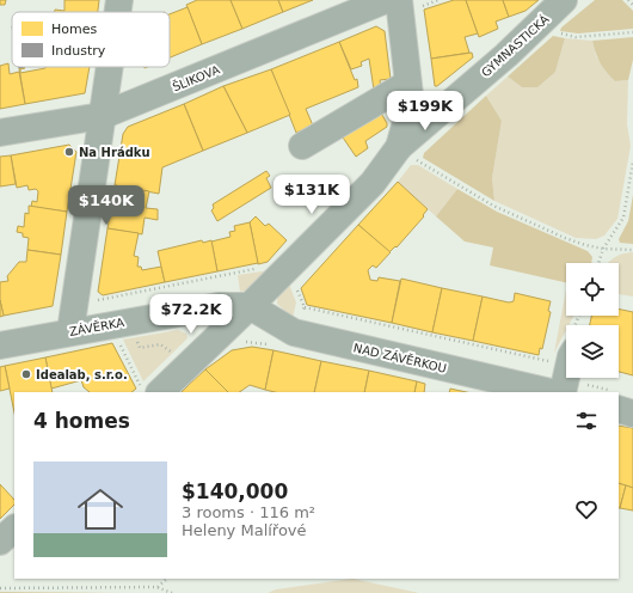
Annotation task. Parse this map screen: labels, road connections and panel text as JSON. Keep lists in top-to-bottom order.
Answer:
{
  "streets": {
    "street": [
      "GYMNASTICKÁ",
      "ŠLIKOVA",
      "ZÁVĚRKA",
      "NAD ZÁVĚRKOU"
    ]
  },
  "crossings": [
    ["ZÁVĚRKA", "NAD ZÁVĚRKOU"]
  ],
  "places": ["Na Hrádku", "Idealab, s.r.o."],
  "legend": ["Homes", "Industry"],
  "page": {
    "price": [
      "$199K",
      "$131K",
      "$140K",
      "$72.2K"
    ],
    "heading": "4 homes",
    "list": [
      {
        "name": "$140,000",
        "note": "3 rooms · 116 m² · Heleny Malířové"
      }
    ]
  }
}
